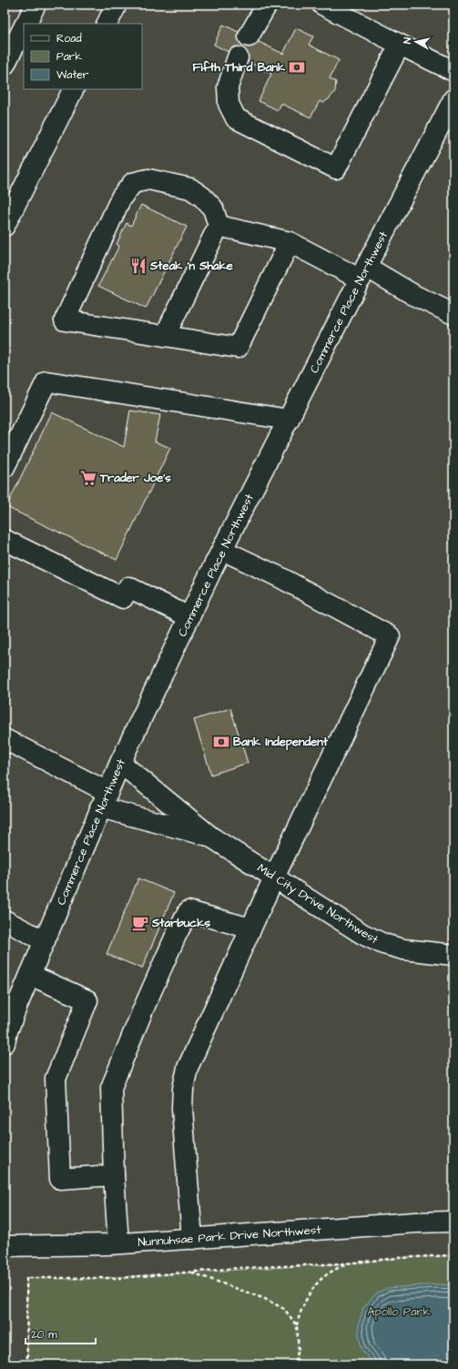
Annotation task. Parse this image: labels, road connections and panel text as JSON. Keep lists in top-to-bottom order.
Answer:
{
  "streets": {
    "main road": ["Commerce Place Northwest", "Mid City Drive Northwest", "Nunnuhsae Park Drive Northwest"]
  },
  "crossings": [
    ["Commerce Place Northwest", "Mid City Drive Northwest"]
  ],
  "parks": ["Apollo Park"],
  "places": {
    "bank": ["Fifth Third Bank", "Bank Independent"],
    "restaurant": ["Steak 'n Shake"],
    "supermarket": ["Trader Joe's"],
    "cafe": ["Starbucks"]
  },
  "legend": ["Road", "Park", "Water"],
  "scale_bar": "20 m",
  "north": "left"
}
